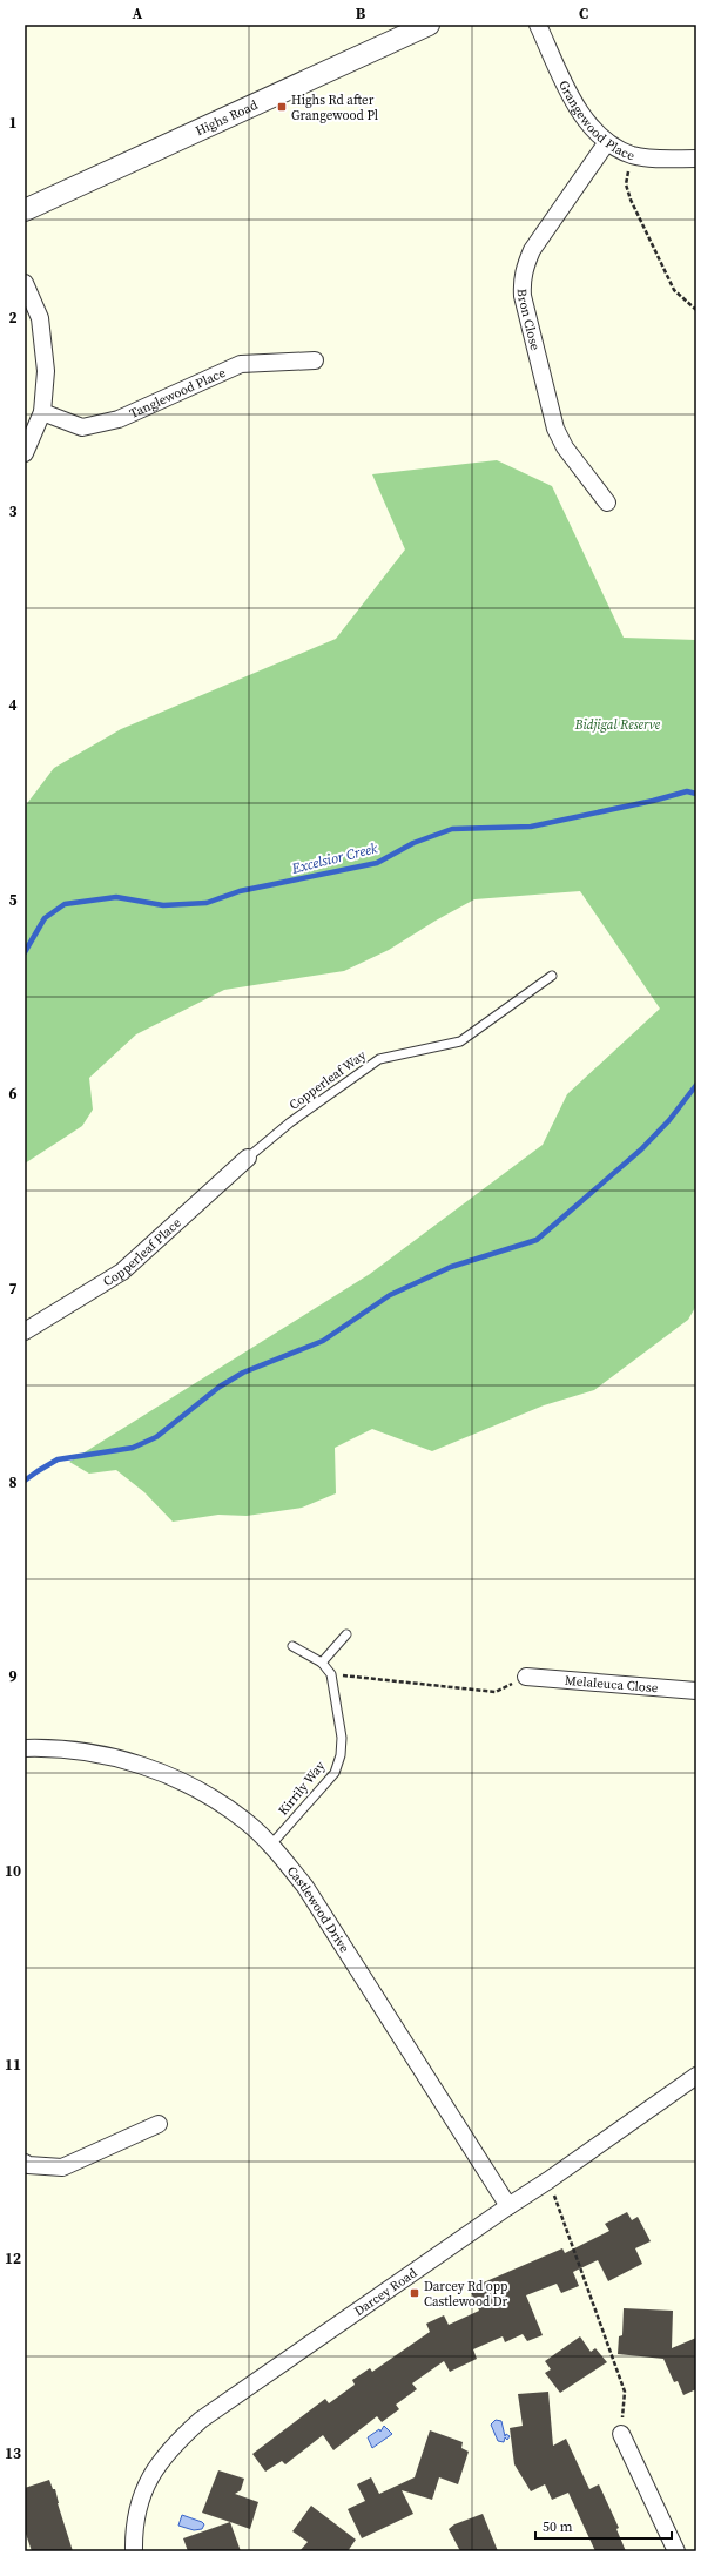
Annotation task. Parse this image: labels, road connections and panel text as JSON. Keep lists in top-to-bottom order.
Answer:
{
  "streets": {
    "street": [
      "Highs Road",
      "Grangewood Place",
      "Bron Close",
      "Tanglewood Place",
      "Copperleaf Place",
      "Melaleuca Close",
      "Castlewood Drive",
      "Darcey Road"
    ],
    "lane": ["Copperleaf Way", "Kirrily Way"]
  },
  "crossings": [
    ["Grangewood Place", "Bron Close"],
    ["Copperleaf Way", "Copperleaf Place"],
    ["Kirrily Way", "Castlewood Drive"],
    ["Castlewood Drive", "Darcey Road"]
  ],
  "water": ["Excelsior Creek"],
  "parks": ["Bidjigal Reserve"],
  "places": {
    "transit": ["Highs Rd after Grangewood Pl", "Darcey Rd opp Castlewood Dr"]
  },
  "scale_bar": "50 m",
  "grid": {
    "columns": ["A", "B", "C"],
    "rows": [
      "1",
      "2",
      "3",
      "4",
      "5",
      "6",
      "7",
      "8",
      "9",
      "10",
      "11",
      "12",
      "13"
    ]
  }
}
